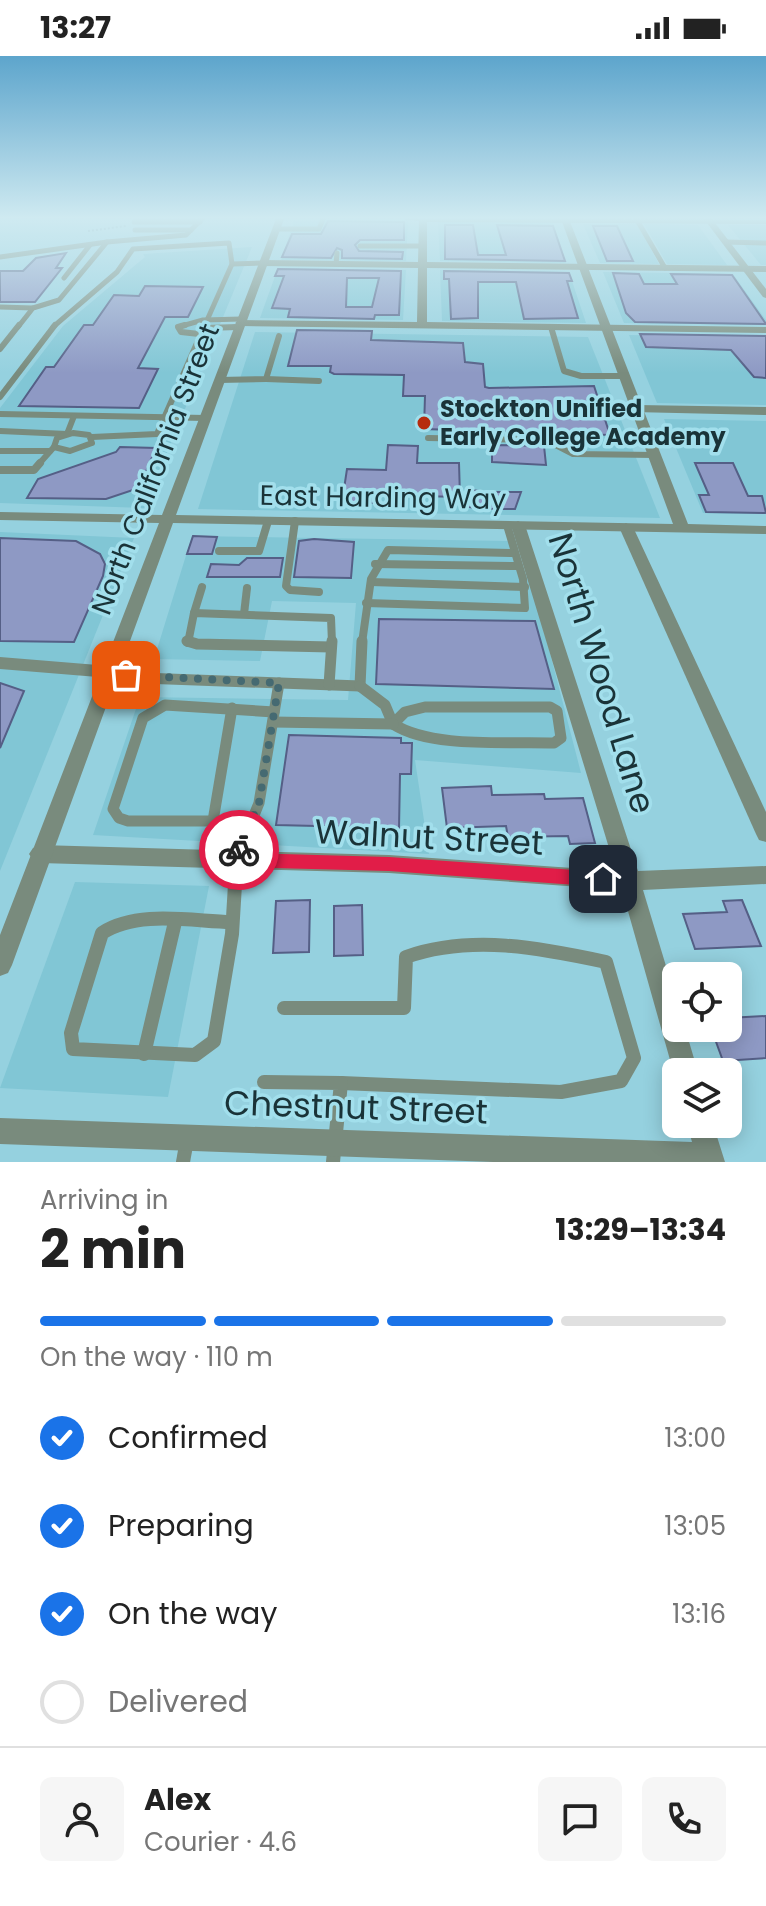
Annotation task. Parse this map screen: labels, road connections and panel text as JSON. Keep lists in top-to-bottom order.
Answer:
{
  "streets": {
    "street": [
      "North California Street",
      "East Harding Way",
      "North Wood Lane",
      "Walnut Street",
      "Chestnut Street"
    ]
  },
  "crossings": [
    ["North California Street", "East Harding Way"],
    ["North California Street", "Walnut Street"],
    ["East Harding Way", "North Wood Lane"],
    ["North Wood Lane", "Walnut Street"]
  ],
  "places": ["Stockton Unified Early College Academy"],
  "page": {
    "status": "13:27",
    "heading": ["2 min", "Arriving in", "13:29–13:34"],
    "panel": ["Alex", "Courier · 4.6"],
    "bar": "On the way · 110 m",
    "list": [
      ["Confirmed", "13:00"],
      ["Preparing", "13:05"],
      ["On the way", "13:16"],
      "Delivered"
    ]
  }
}
